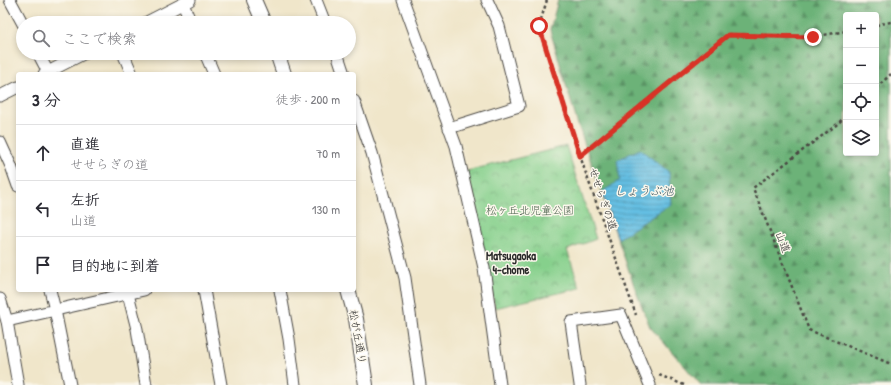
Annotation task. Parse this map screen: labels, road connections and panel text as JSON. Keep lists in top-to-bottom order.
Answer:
{
  "streets": {
    "street": ["松が丘通り"],
    "path": ["せせらぎの道", "山道"]
  },
  "districts": ["Matsugaoka 4-chome"],
  "water": ["しょうぶ池"],
  "parks": ["松ヶ丘北児童公園"],
  "page": {
    "map_buttons": ["+", "−"],
    "search": "ここで検索",
    "heading": ["3 分", "徒歩 · 200 m"],
    "list": [
      ["直進", "せせらぎの道", "70 m"],
      ["左折", "山道", "130 m"],
      "目的地に到着"
    ]
  }
}
